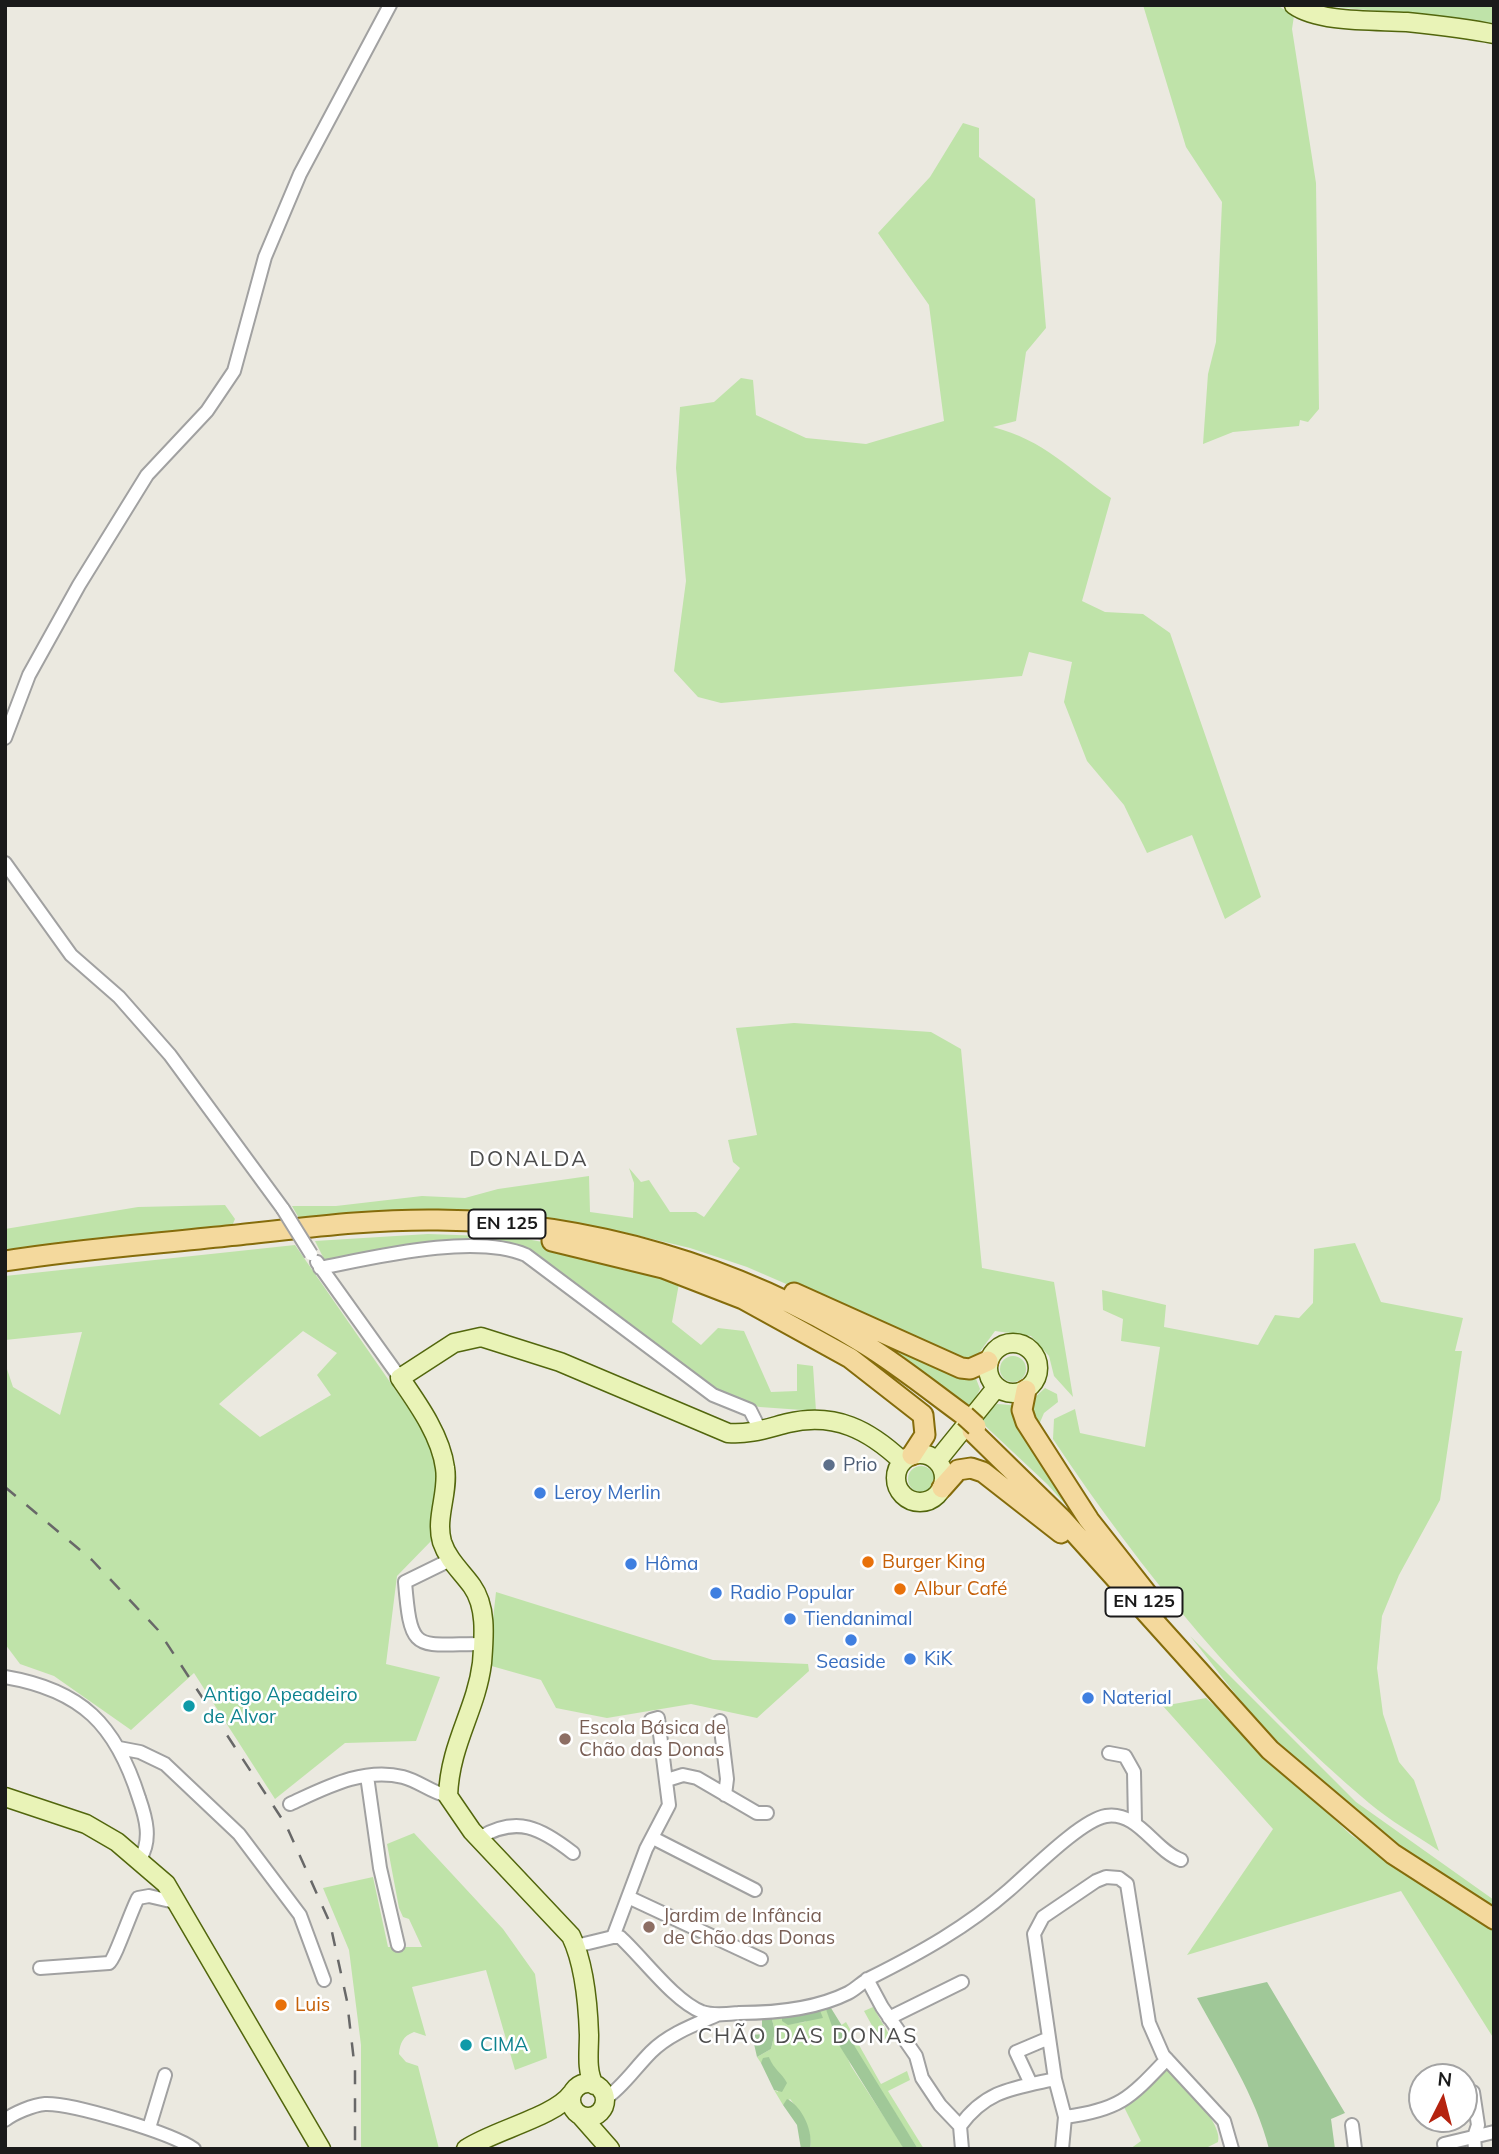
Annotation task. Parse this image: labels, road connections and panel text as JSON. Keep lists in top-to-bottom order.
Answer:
{
  "streets": {
    "main road": ["EN 125"]
  },
  "districts": ["DONALDA", "CHÃO DAS DONAS"],
  "places": [
    "Prio",
    "Leroy Merlin",
    "Burger King",
    "Hôma",
    "Albur Café",
    "Radio Popular",
    "Tiendanimal",
    "Seaside",
    "KiK",
    "Naterial",
    "Antigo Apeadeiro de Alvor",
    "Escola Básica de Chão das Donas",
    "Jardim de Infância de Chão das Donas",
    "Luis",
    "CIMA"
  ],
  "north": "top"
}
